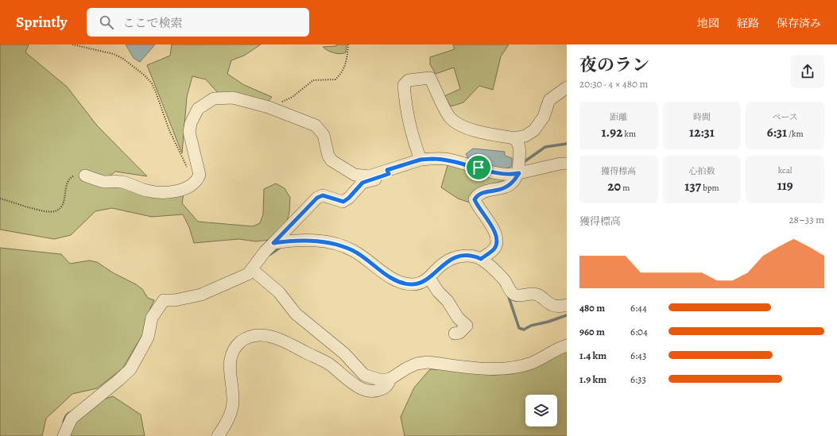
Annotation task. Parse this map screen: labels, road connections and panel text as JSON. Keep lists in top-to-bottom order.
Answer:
{
  "page": {
    "header": "Sprintly",
    "search": "ここで検索",
    "nav": ["地図", "経路", "保存済み"],
    "heading": ["夜のラン", "20:30 · 4 × 480 m"],
    "stats": [
      ["距離", "1.92 km"],
      ["時間", "12:31"],
      ["ペース", "6:31 /km"],
      ["獲得標高", "20 m"],
      ["心拍数", "137 bpm"],
      ["kcal", "119"]
    ],
    "chart": ["獲得標高", "28–33 m"],
    "list": [
      {
        "name": "480 m",
        "note": "6:44"
      },
      {
        "name": "960 m",
        "note": "6:04"
      },
      {
        "name": "1.4 km",
        "note": "6:43"
      },
      {
        "name": "1.9 km",
        "note": "6:33"
      }
    ]
  }
}
